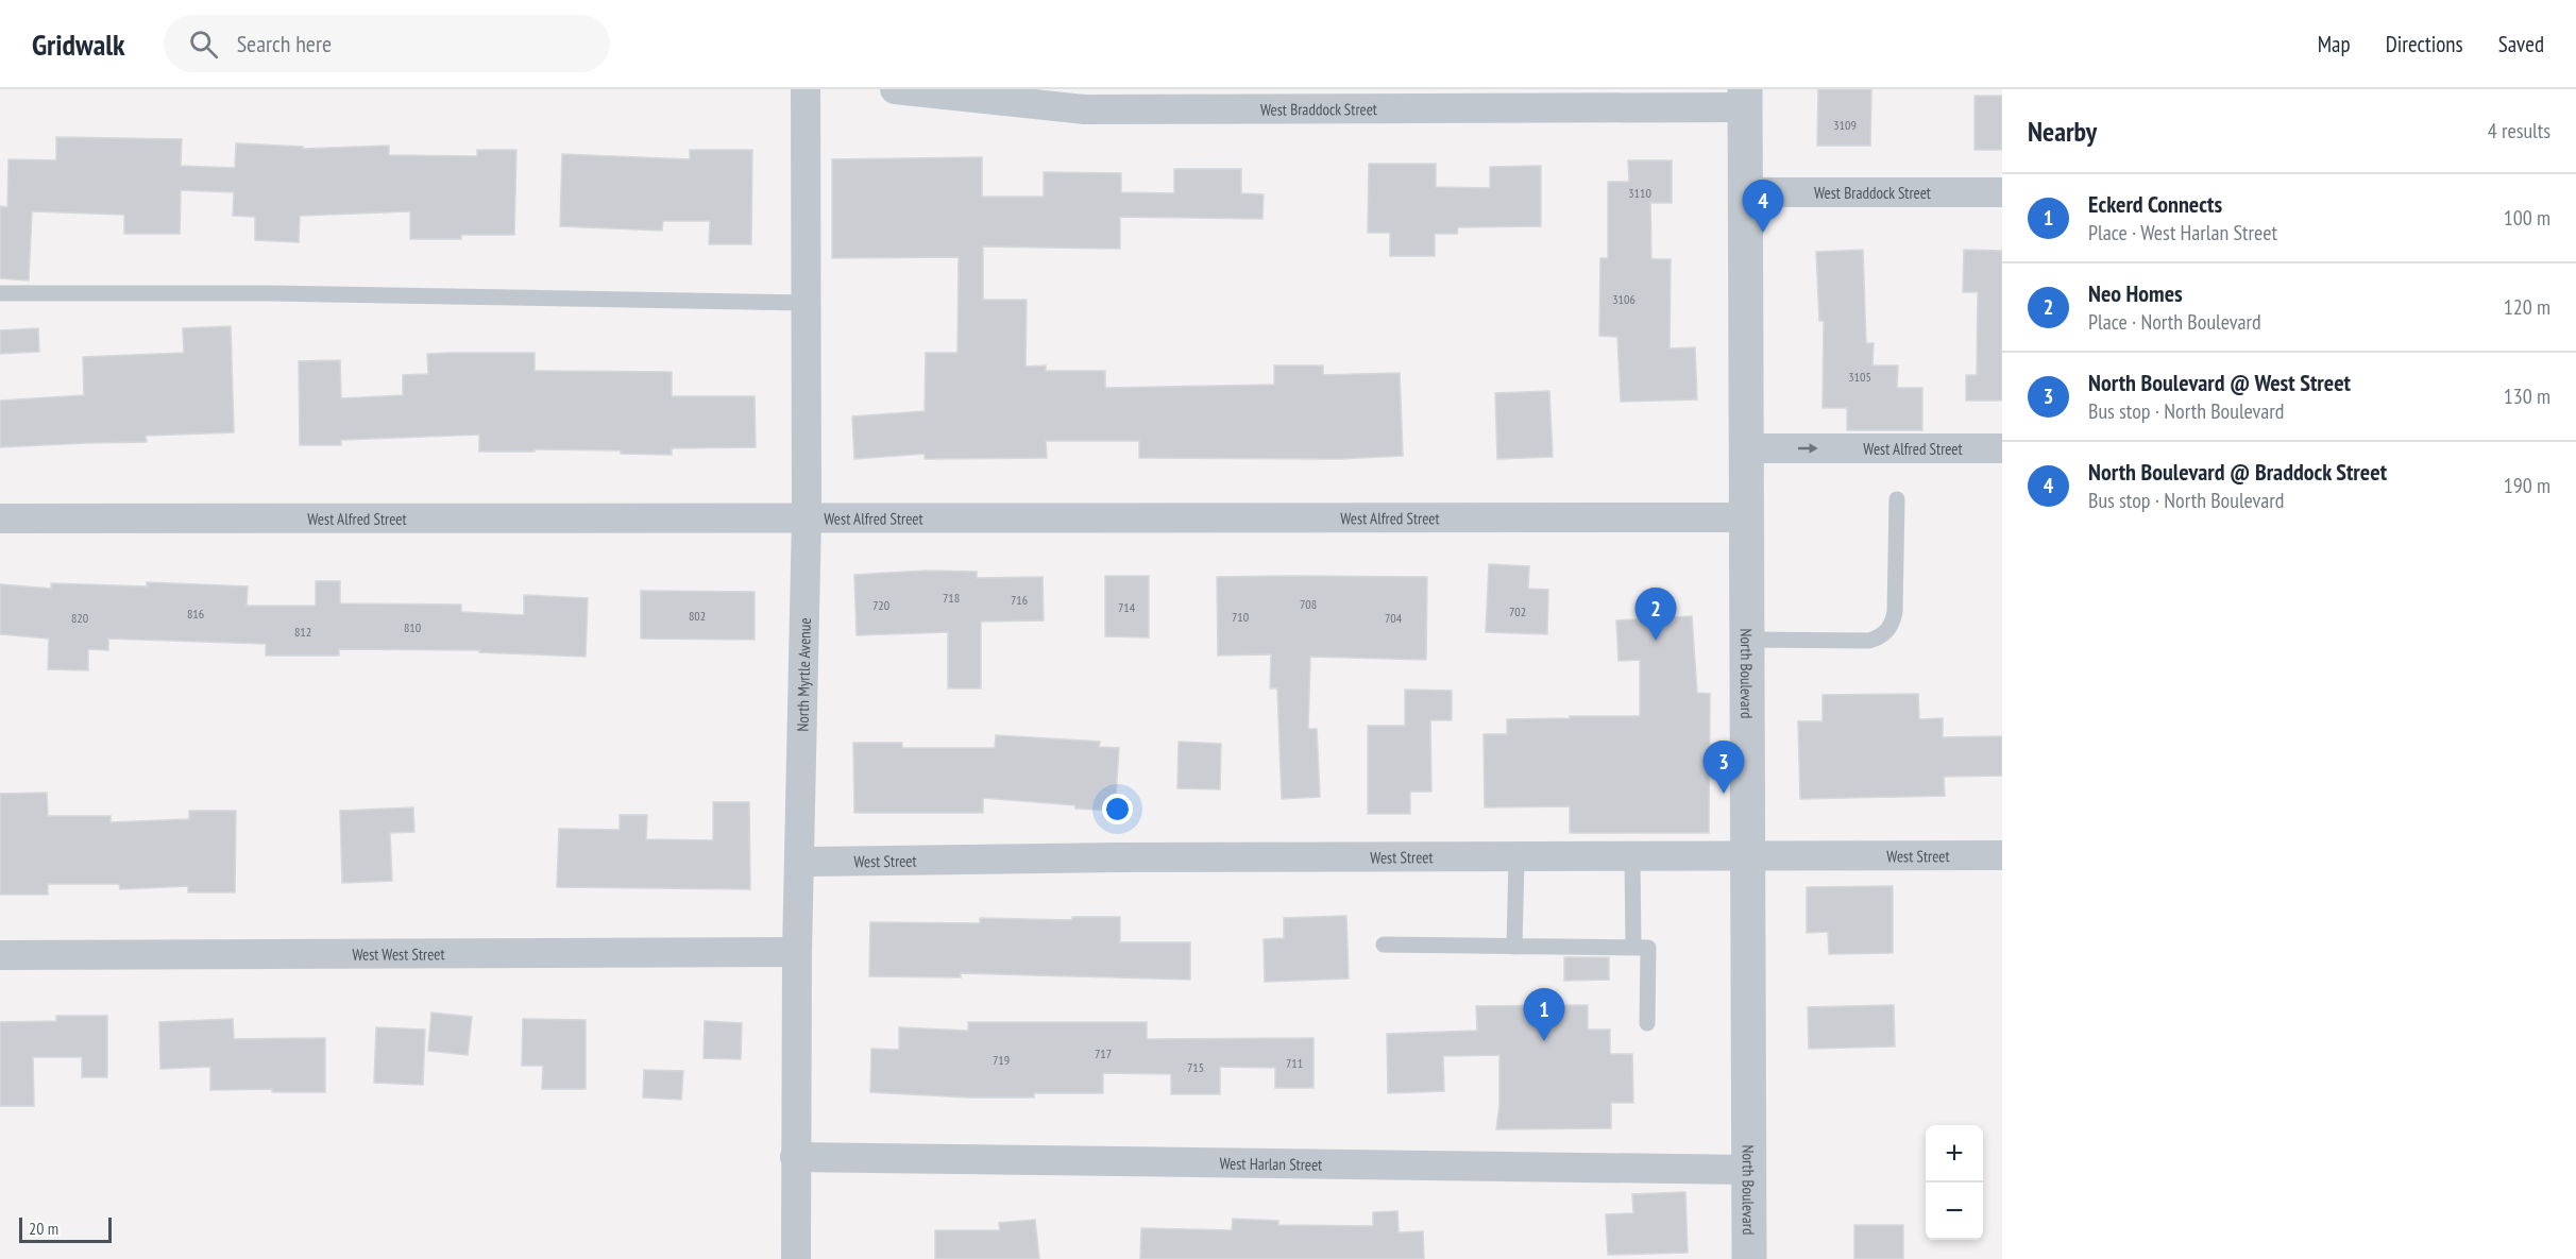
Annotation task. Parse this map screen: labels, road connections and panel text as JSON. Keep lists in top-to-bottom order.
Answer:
{
  "streets": {
    "street": [
      "West Braddock Street",
      "West Alfred Street",
      "North Boulevard",
      "North Myrtle Avenue",
      "West Street",
      "West West Street",
      "West Harlan Street"
    ]
  },
  "crossings": [
    ["West Braddock Street", "North Boulevard"],
    ["West Alfred Street", "North Boulevard"],
    ["West Alfred Street", "North Myrtle Avenue"],
    ["North Boulevard", "West Street"],
    ["North Boulevard", "West Harlan Street"],
    ["North Myrtle Avenue", "West Street"],
    ["North Myrtle Avenue", "West West Street"],
    ["North Myrtle Avenue", "West Harlan Street"]
  ],
  "house_numbers": [
    "3109",
    "3110",
    "3106",
    "3105",
    "718",
    "716",
    "708",
    "720",
    "714",
    "702",
    "816",
    "802",
    "710",
    "820",
    "704",
    "810",
    "812",
    "717",
    "719",
    "711",
    "715"
  ],
  "scale_bar": "20 m",
  "page": {
    "header": "Gridwalk",
    "search": "Search here",
    "nav": ["Map", "Directions", "Saved"],
    "heading": ["Nearby", "4 results"],
    "list": [
      {
        "mark": "1",
        "name": "Eckerd Connects",
        "note": "Place · West Harlan Street",
        "value": "100 m"
      },
      {
        "mark": "2",
        "name": "Neo Homes",
        "note": "Place · North Boulevard",
        "value": "120 m"
      },
      {
        "mark": "3",
        "name": "North Boulevard @ West Street",
        "note": "Bus stop · North Boulevard",
        "value": "130 m"
      },
      {
        "mark": "4",
        "name": "North Boulevard @ Braddock Street",
        "note": "Bus stop · North Boulevard",
        "value": "190 m"
      }
    ],
    "pins": [
      "4",
      "2",
      "3",
      "1"
    ],
    "map_buttons": ["+", "−"],
    "scale": "20 m"
  }
}
